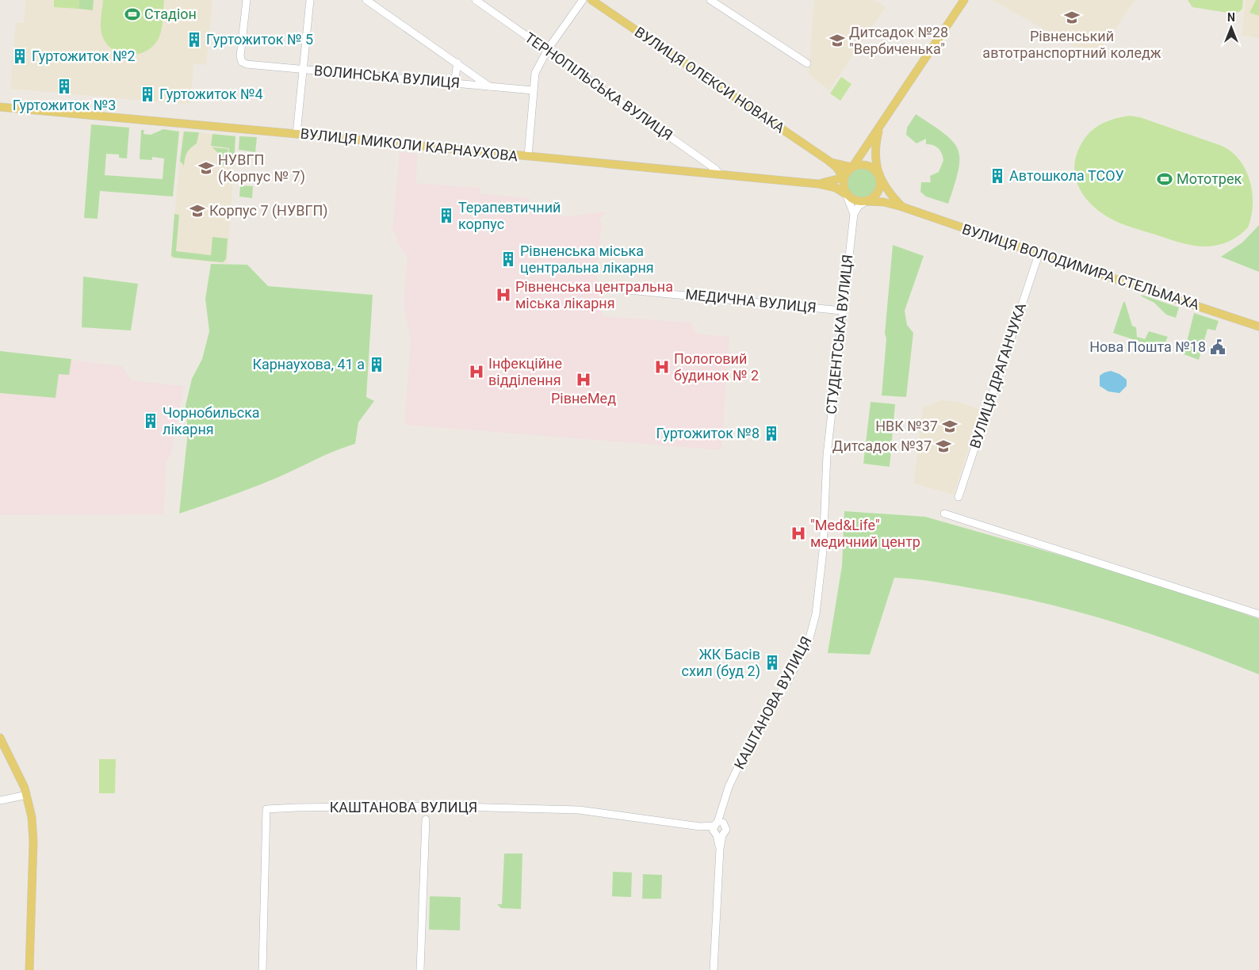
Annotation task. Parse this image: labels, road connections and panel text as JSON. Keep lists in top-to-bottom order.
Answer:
{
  "streets": {
    "main road": ["ВУЛИЦЯ ОЛЕКСИ НОВАКА", "ВУЛИЦЯ МИКОЛИ КАРНАУХОВА", "ВУЛИЦЯ ВОЛОДИМИРА СТЕЛЬМАХА"],
    "street": [
      "ВОЛИНСЬКА ВУЛИЦЯ",
      "ТЕРНОПІЛЬСЬКА ВУЛИЦЯ",
      "МЕДИЧНА ВУЛИЦЯ",
      "СТУДЕНТСЬКА ВУЛИЦЯ",
      "ВУЛИЦЯ ДРАГАНЧУКА",
      "КАШТАНОВА ВУЛИЦЯ"
    ]
  },
  "crossings": [
    ["ВУЛИЦЯ ОЛЕКСИ НОВАКА", "ВУЛИЦЯ МИКОЛИ КАРНАУХОВА"],
    ["ВУЛИЦЯ ОЛЕКСИ НОВАКА", "ВУЛИЦЯ ВОЛОДИМИРА СТЕЛЬМАХА"],
    ["ТЕРНОПІЛЬСЬКА ВУЛИЦЯ", "ВУЛИЦЯ МИКОЛИ КАРНАУХОВА"],
    ["ВУЛИЦЯ МИКОЛИ КАРНАУХОВА", "ВУЛИЦЯ ВОЛОДИМИРА СТЕЛЬМАХА"],
    ["ВУЛИЦЯ ВОЛОДИМИРА СТЕЛЬМАХА", "ВУЛИЦЯ ДРАГАНЧУКА"],
    ["МЕДИЧНА ВУЛИЦЯ", "СТУДЕНТСЬКА ВУЛИЦЯ"],
    ["СТУДЕНТСЬКА ВУЛИЦЯ", "КАШТАНОВА ВУЛИЦЯ"]
  ],
  "places": {
    "sports": ["Стадіон", "Мототрек"],
    "school or university": [
      "Рівненський автотранспортний коледж",
      "Дитсадок №28 \"Вербиченька\"",
      "НУВГП (Корпус № 7)",
      "Корпус 7 (НУВГП)",
      "НВК №37",
      "Дитсадок №37"
    ],
    "building": [
      "Гуртожиток № 5",
      "Гуртожиток №2",
      "Гуртожиток №3",
      "Гуртожиток №4",
      "Автошкола ТСОУ",
      "Терапевтичний корпус",
      "Рівненська міська центральна лікарня",
      "Карнаухова, 41 а",
      "Чорнобильска лікарня",
      "Гуртожиток №8",
      "ЖК Басів схил (буд 2)"
    ],
    "hospital": [
      "Рівненська центральна міська лікарня",
      "Пологовий будинок № 2",
      "Інфекційне відділення",
      "РівнеМед",
      "\"Med&Life\" медичний центр"
    ],
    "public building": ["Нова Пошта №18"]
  },
  "north": "top"
}
